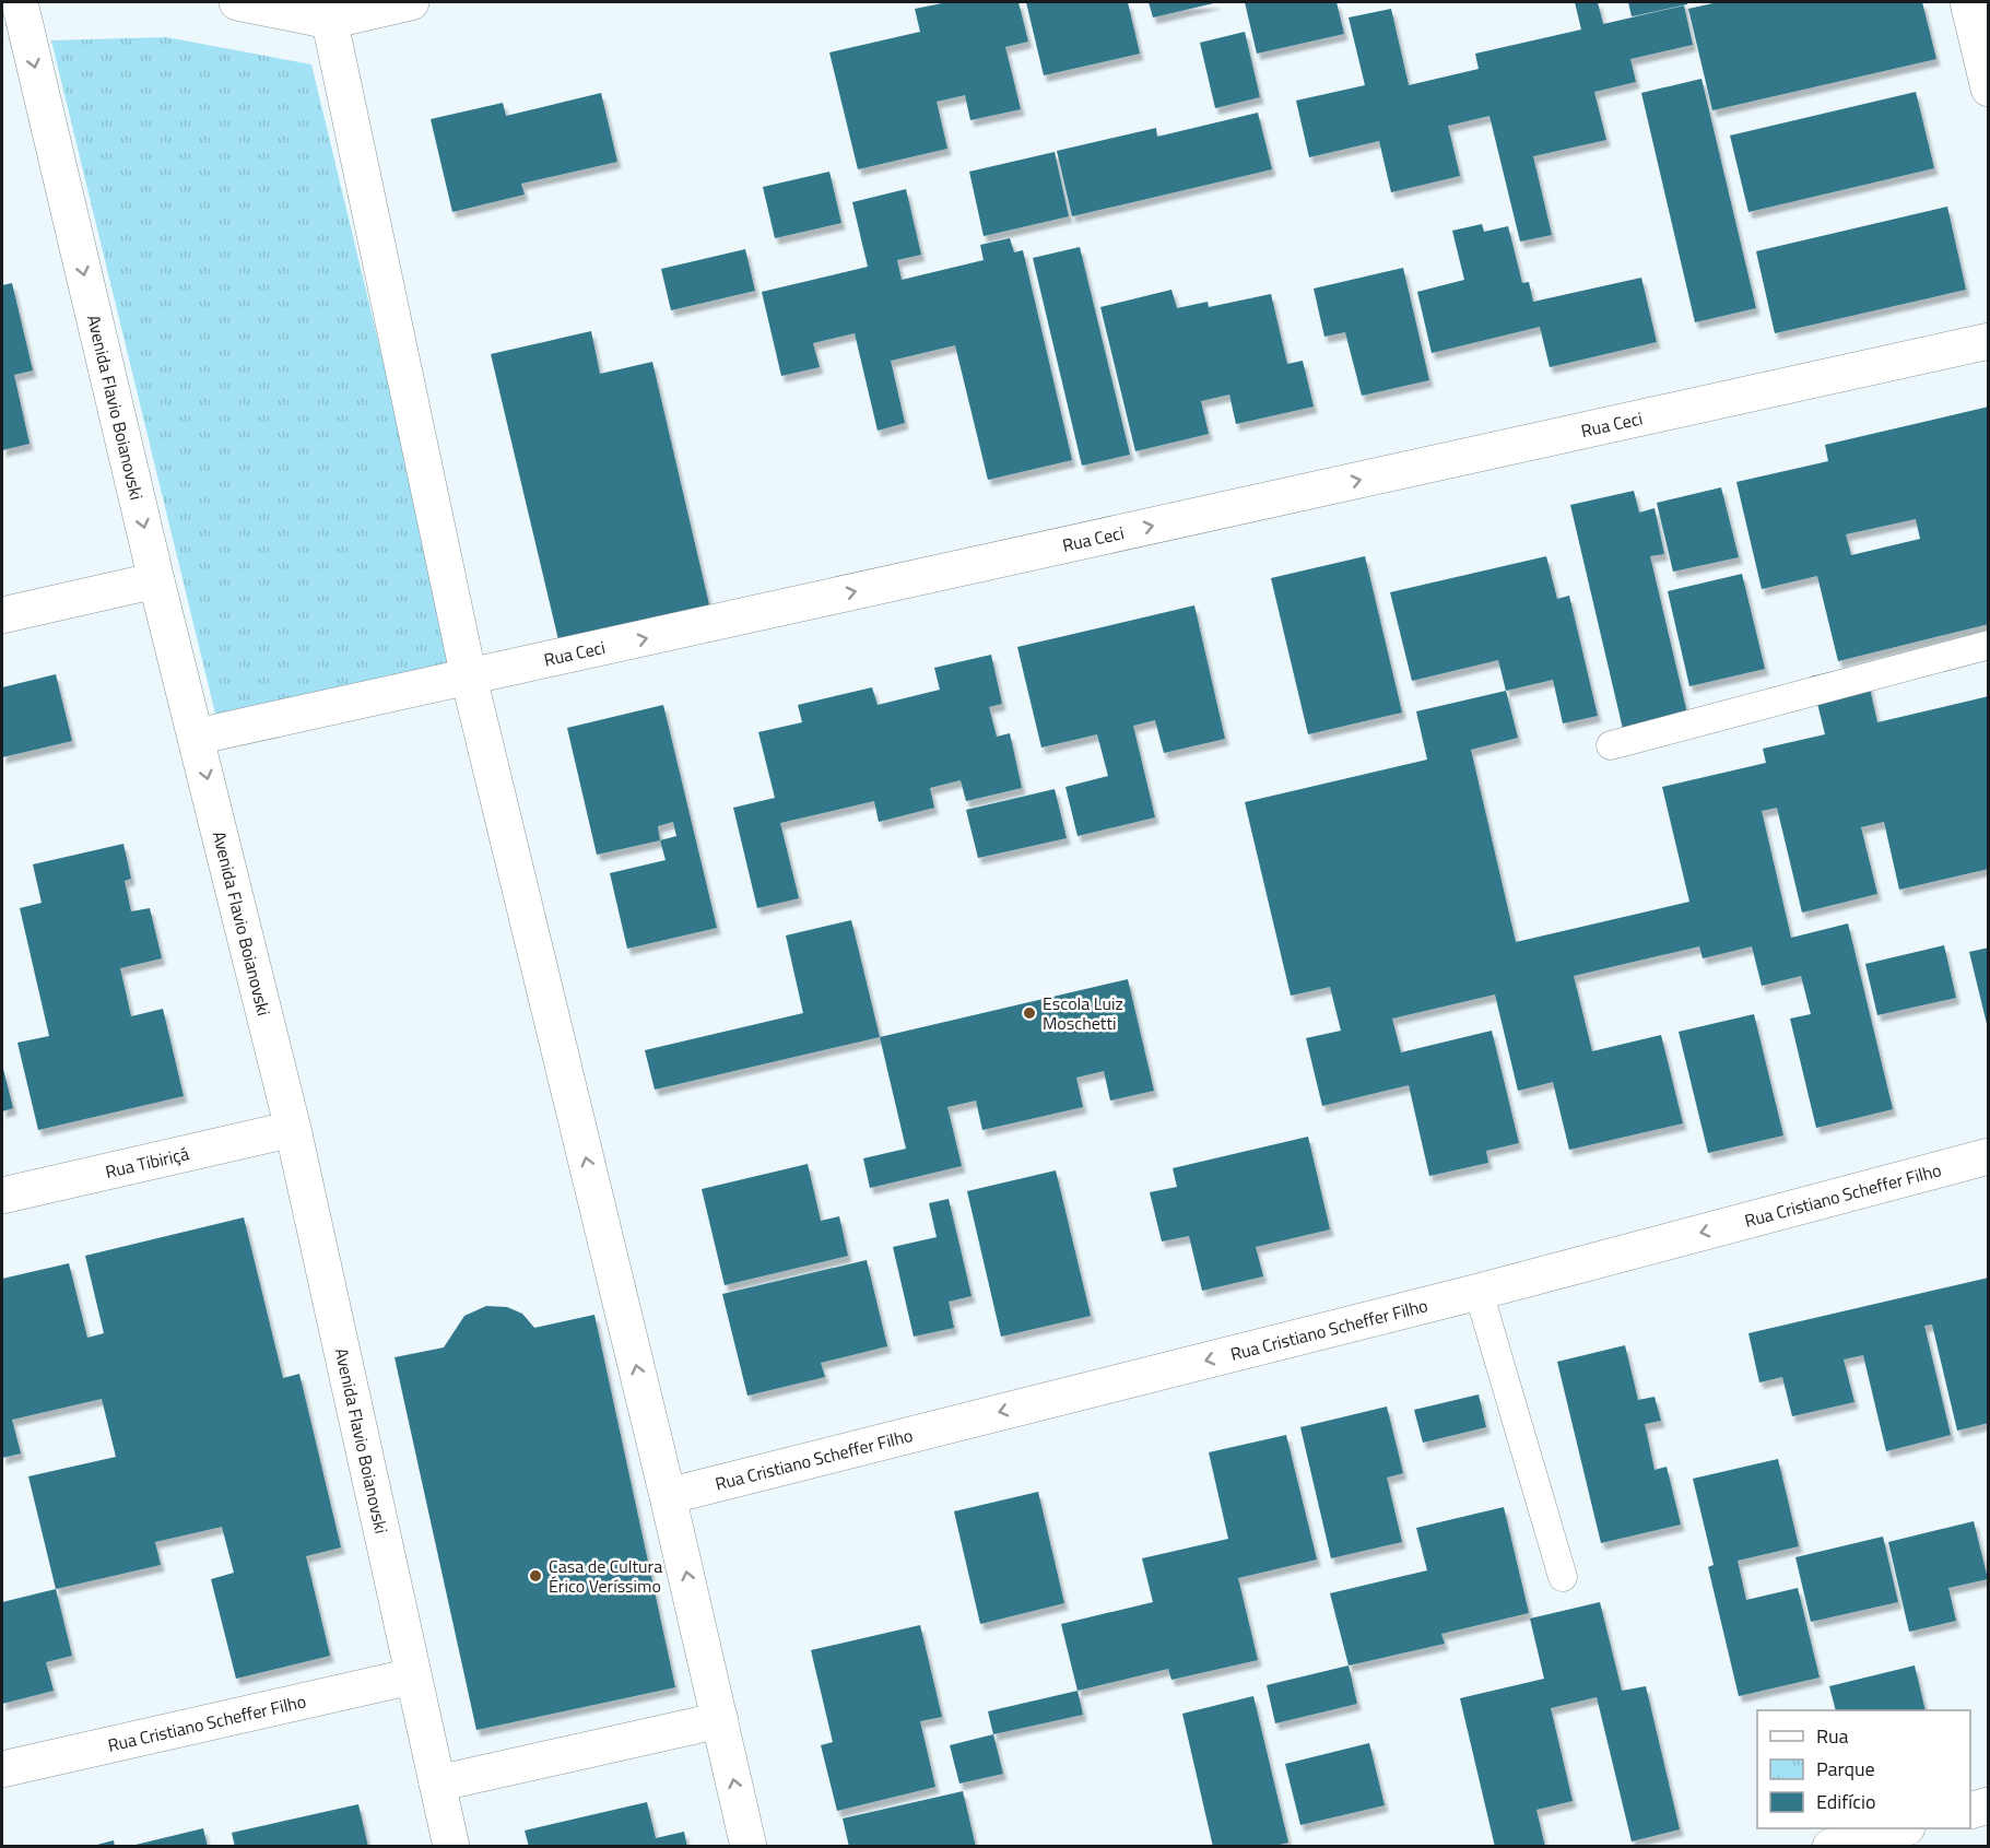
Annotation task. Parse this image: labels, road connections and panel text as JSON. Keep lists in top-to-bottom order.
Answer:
{
  "streets": {
    "street": [
      "Avenida Flavio Boianovski",
      "Rua Ceci",
      "Rua Tibiriçá",
      "Rua Cristiano Scheffer Filho"
    ]
  },
  "crossings": [
    ["Avenida Flavio Boianovski", "Rua Ceci"],
    ["Avenida Flavio Boianovski", "Rua Tibiriçá"],
    ["Avenida Flavio Boianovski", "Rua Cristiano Scheffer Filho"]
  ],
  "one_way": ["Rua Ceci", "Rua Cristiano Scheffer Filho"],
  "places": ["Escola Luiz Moschetti", "Casa de Cultura Érico Veríssimo"],
  "legend": ["Rua", "Parque", "Edifício"]
}
